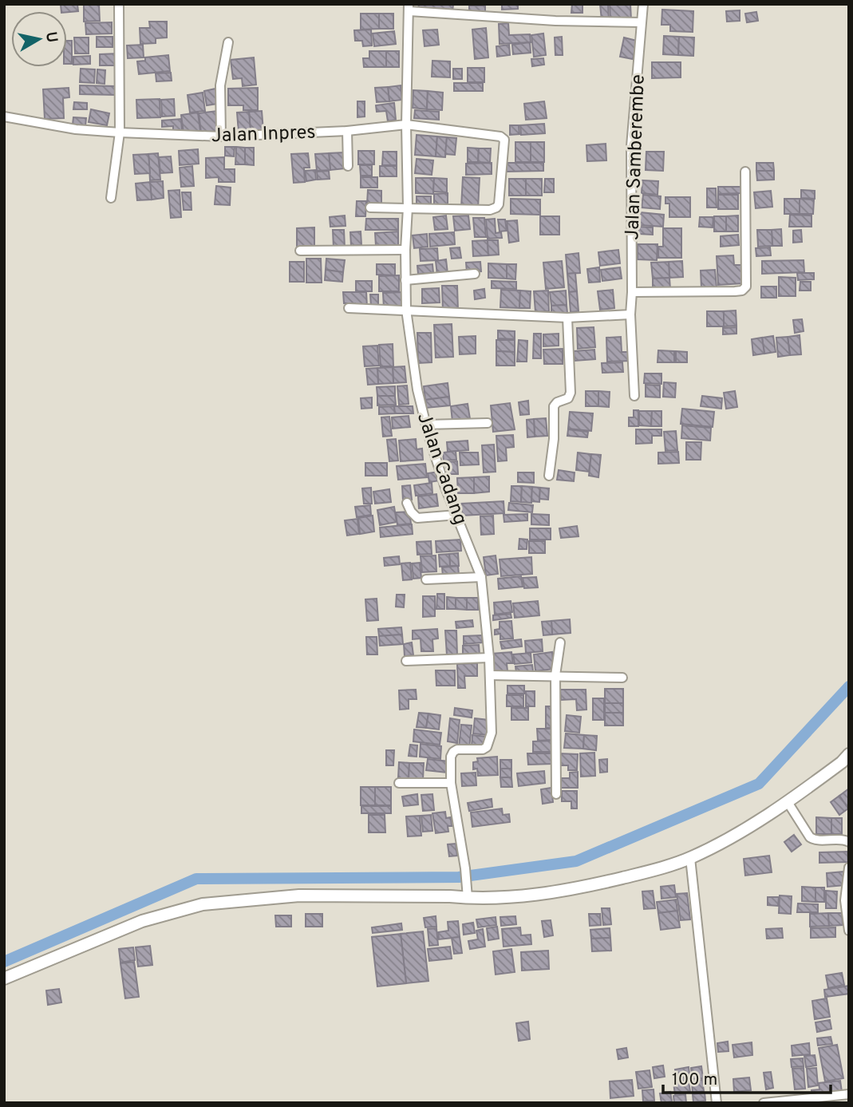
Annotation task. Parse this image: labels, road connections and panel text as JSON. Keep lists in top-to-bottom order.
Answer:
{
  "streets": {
    "street": ["Jalan Inpres", "Jalan Samberembe", "Jalan Cadang"]
  },
  "crossings": [
    ["Jalan Inpres", "Jalan Cadang"]
  ],
  "scale_bar": "100 m",
  "north": "right"
}
